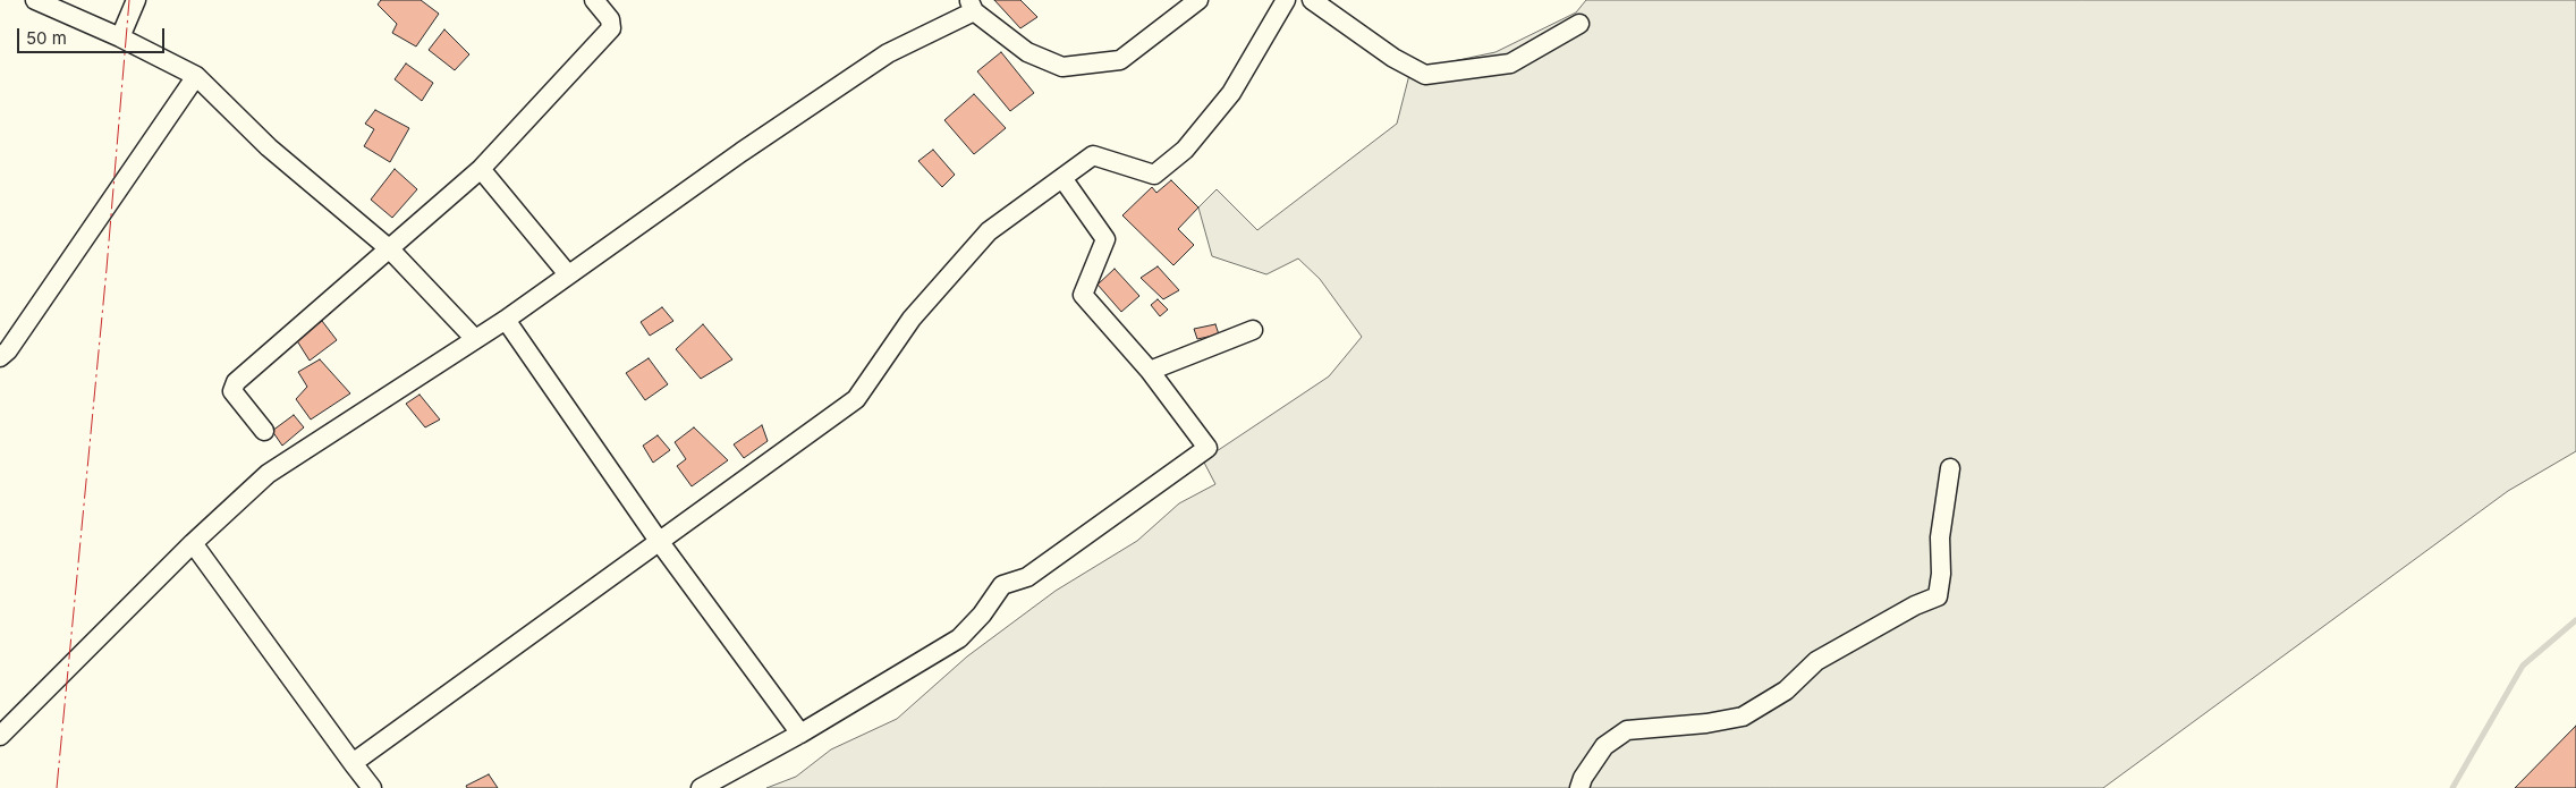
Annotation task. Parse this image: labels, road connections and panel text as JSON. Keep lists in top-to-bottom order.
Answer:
{
  "scale_bar": "50 m"
}
